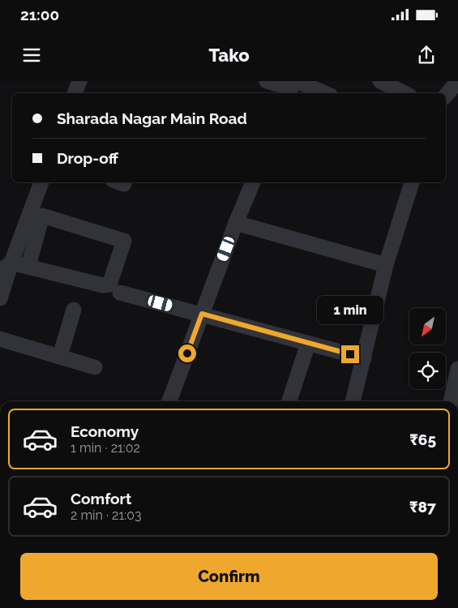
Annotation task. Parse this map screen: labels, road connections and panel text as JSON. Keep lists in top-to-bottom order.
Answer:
{
  "north": "bottom left",
  "page": {
    "status": "21:00",
    "header": "Tako",
    "banner": ["Sharada Nagar Main Road", "Drop-off"],
    "bubble": "1 min",
    "list": [
      {
        "name": "Economy",
        "note": "1 min · 21:02",
        "value": "₹65"
      },
      {
        "name": "Comfort",
        "note": "2 min · 21:03",
        "value": "₹87"
      }
    ],
    "buttons": "Confirm"
  }
}
